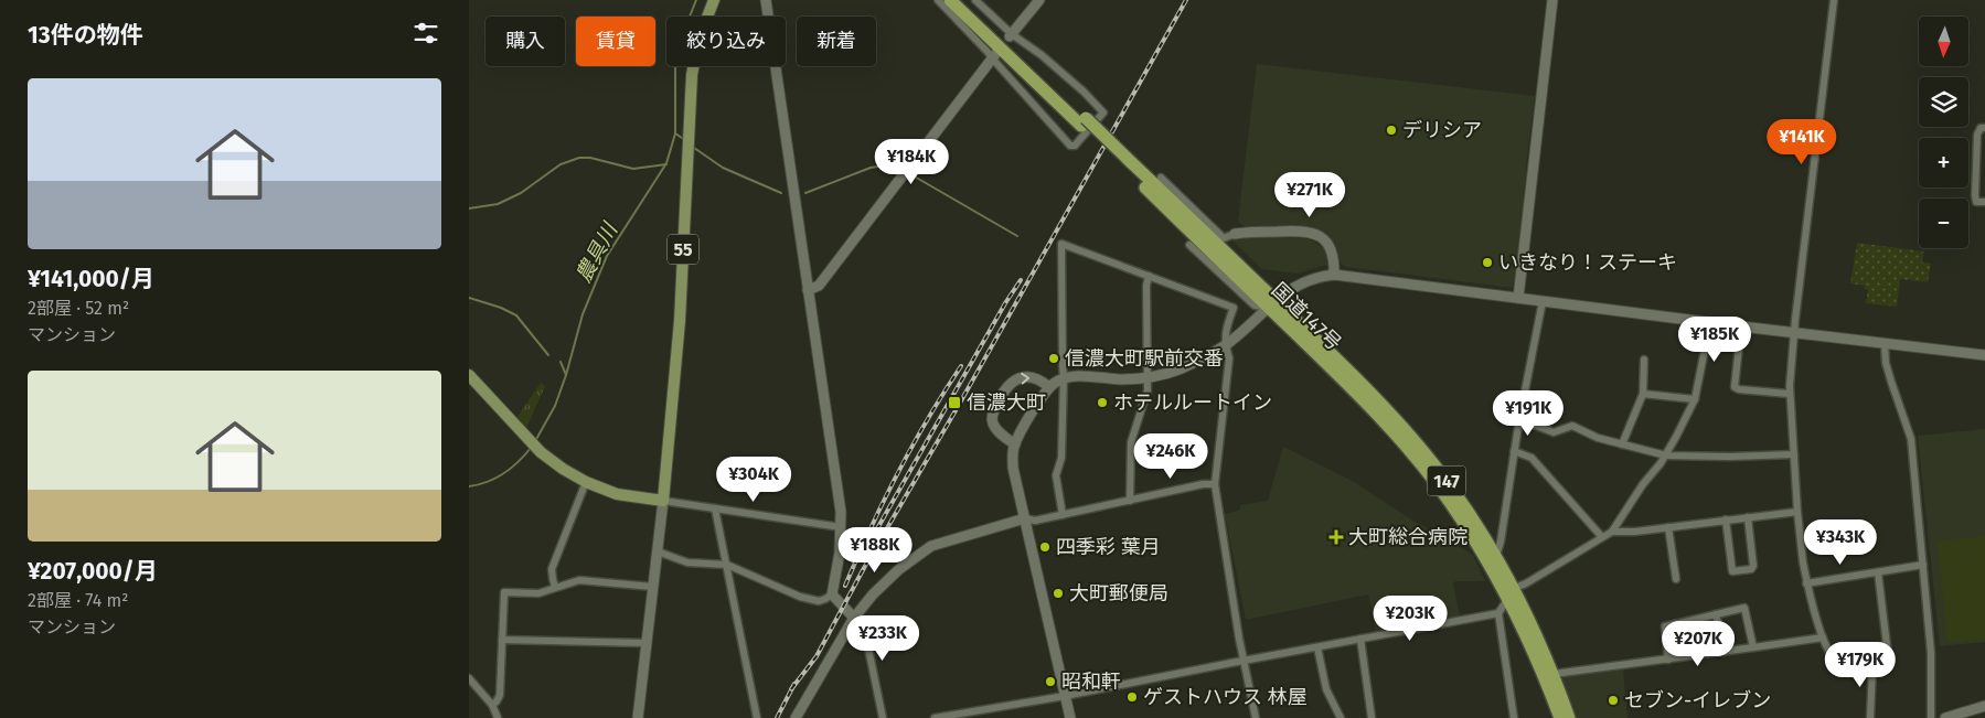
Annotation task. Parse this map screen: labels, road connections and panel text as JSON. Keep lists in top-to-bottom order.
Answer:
{
  "streets": {
    "highway": ["国道147号", "147"],
    "main road": ["55"]
  },
  "water": ["農具川"],
  "places": {
    "other": [
      "デリシア",
      "いきなり！ステーキ",
      "信濃大町駅前交番",
      "ホテルルートイン",
      "四季彩 葉月",
      "大町郵便局",
      "昭和軒",
      "ゲストハウス 林屋",
      "セブン-イレブン"
    ],
    "transit": ["信濃大町"],
    "health": ["大町総合病院"]
  },
  "north": "bottom",
  "page": {
    "heading": "13件の物件",
    "map_buttons": ["+", "−"],
    "chip": [
      "購入",
      "賃貸",
      "絞り込み",
      "新着"
    ],
    "list": [
      {
        "name": "¥141,000/月",
        "note": "2部屋 · 52 m² · マンション"
      },
      {
        "name": "¥207,000/月",
        "note": "2部屋 · 74 m² · マンション"
      }
    ],
    "price": [
      "¥141K",
      "¥184K",
      "¥271K",
      "¥185K",
      "¥191K",
      "¥246K",
      "¥304K",
      "¥343K",
      "¥188K",
      "¥203K",
      "¥233K",
      "¥207K",
      "¥179K"
    ]
  }
}
